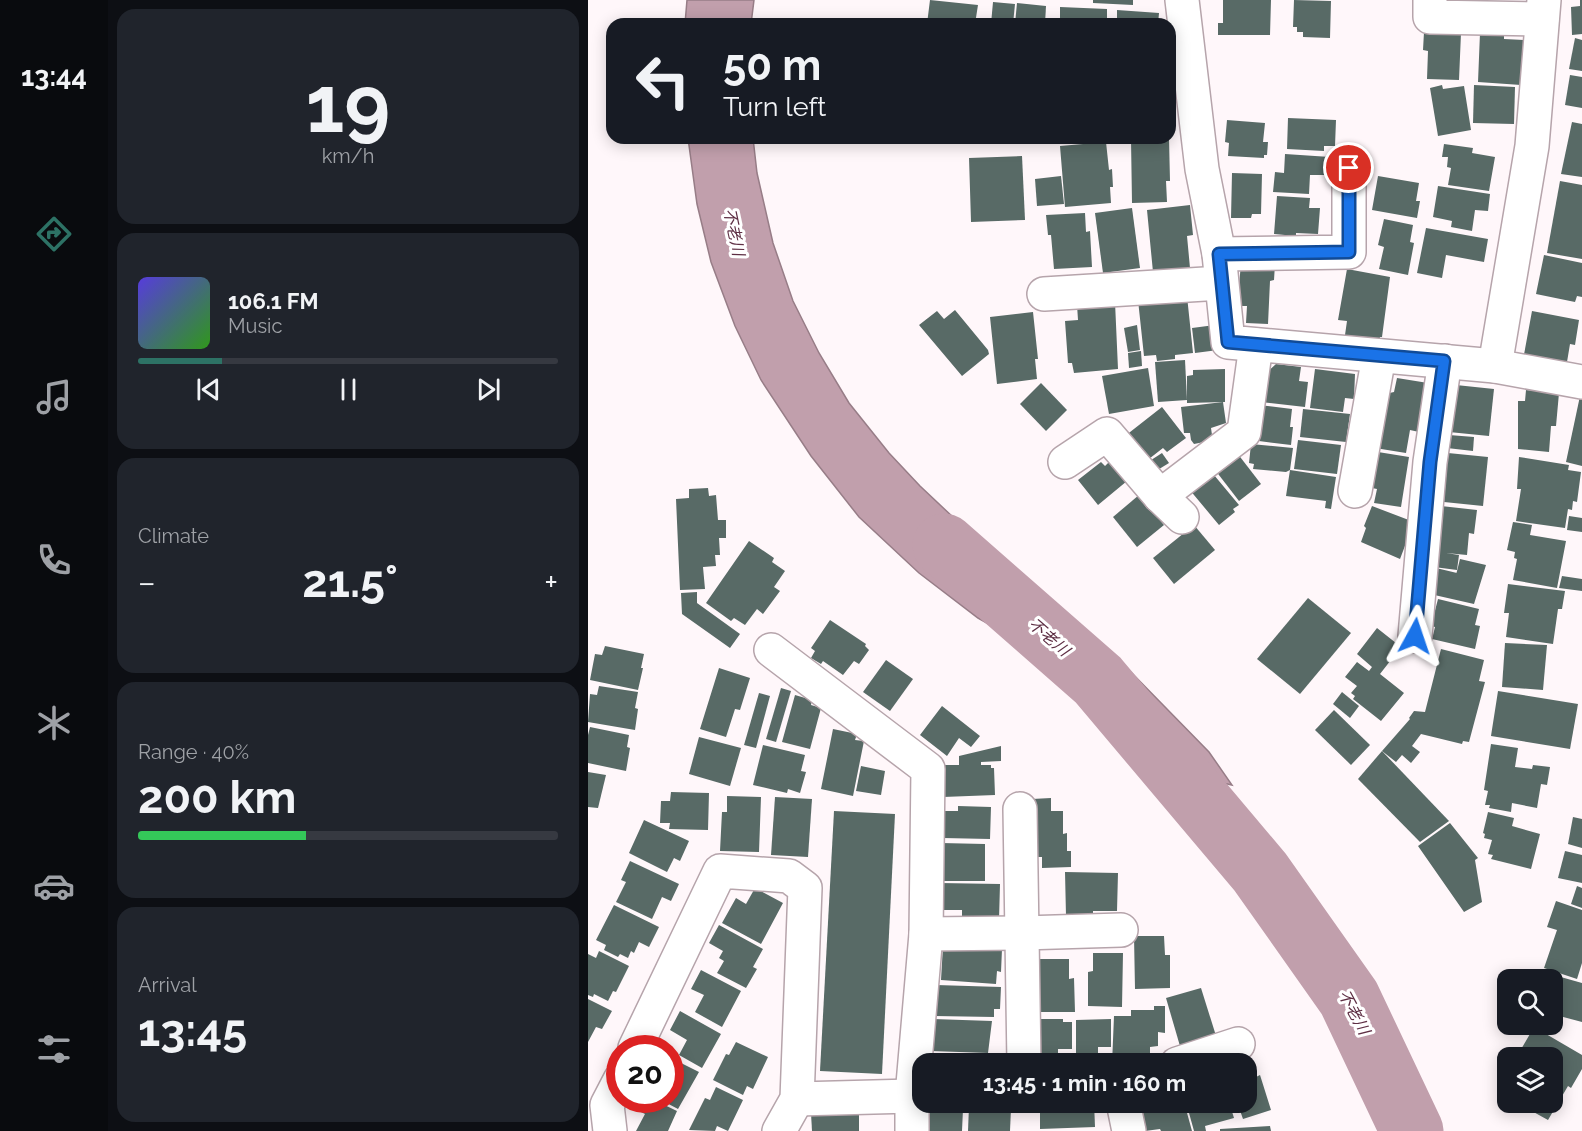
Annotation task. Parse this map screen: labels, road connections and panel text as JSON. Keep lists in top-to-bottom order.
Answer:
{
  "water": ["不老川"],
  "page": {
    "tabs": "13:44",
    "tile": [
      ["19", "km/h"],
      "Climate",
      ["Range · 40%", "200 km"],
      ["Arrival", "13:45"]
    ],
    "turn": ["50 m", "Turn left"],
    "song": ["106.1 FM", "Music"],
    "heat": ["−", "21.5°", "+"],
    "limit": "20",
    "trip": "13:45 · 1 min · 160 m"
  }
}
